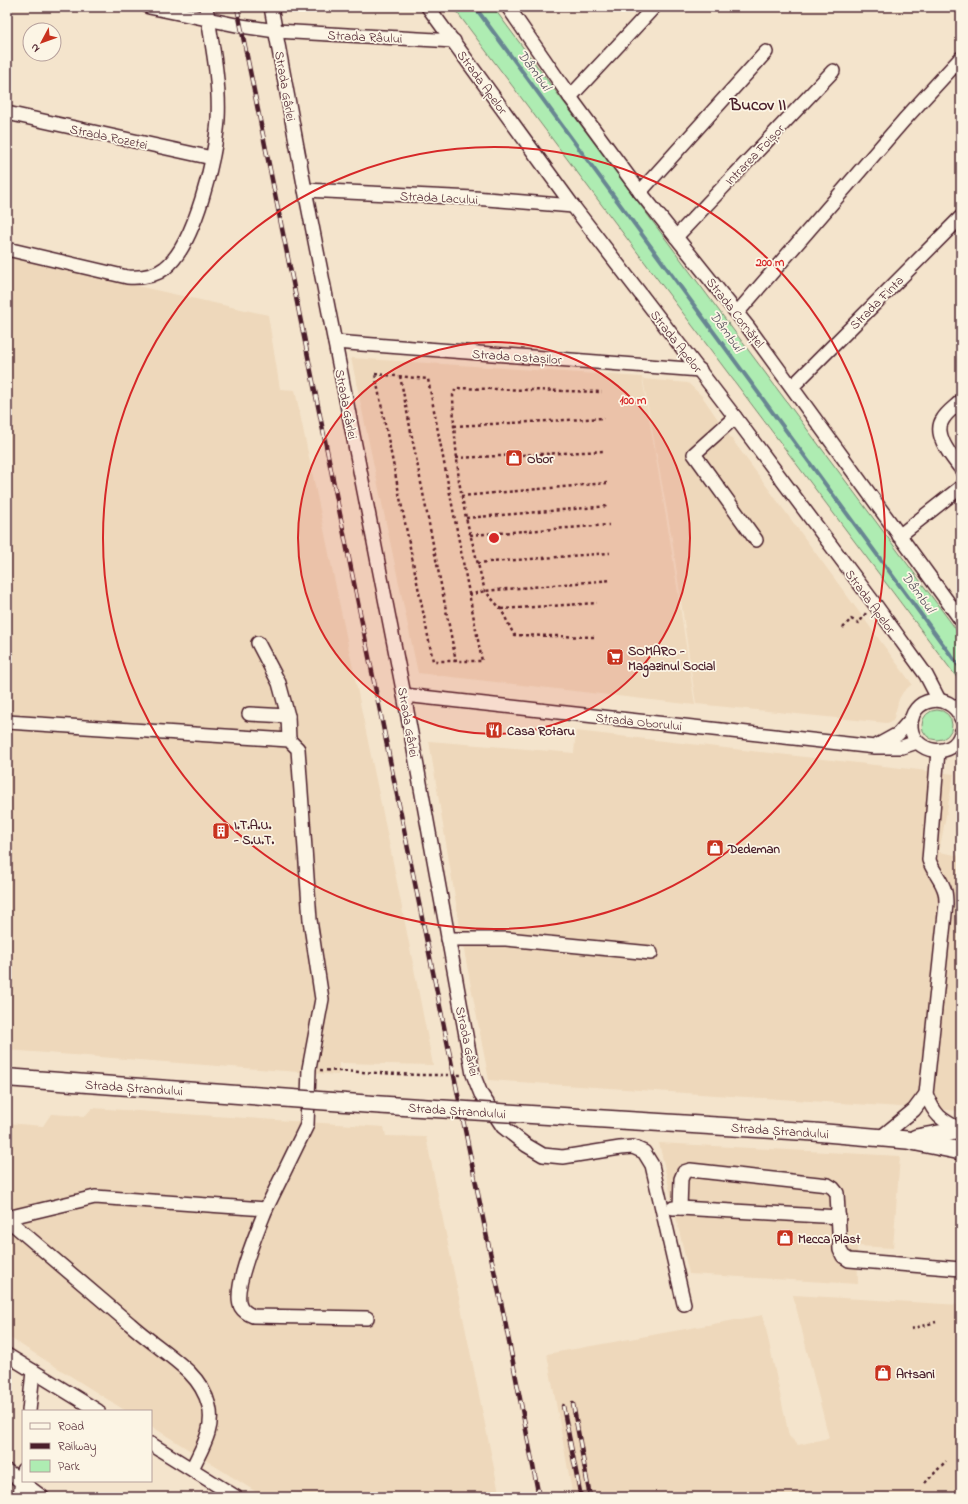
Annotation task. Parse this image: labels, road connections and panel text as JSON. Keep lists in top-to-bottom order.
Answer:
{
  "streets": {
    "main road": ["Strada Ștrandului"],
    "street": [
      "Strada Râului",
      "Strada Apelor",
      "Strada Gârlei",
      "Strada Rozetei",
      "Intrarea Foișor",
      "Strada Lacului",
      "Strada Finta",
      "Strada Cornățel",
      "Strada Ostașilor",
      "Strada Oborului"
    ]
  },
  "crossings": [
    ["Strada Râului", "Strada Apelor"],
    ["Strada Râului", "Strada Gârlei"],
    ["Strada Apelor", "Strada Lacului"],
    ["Strada Apelor", "Strada Ostașilor"],
    ["Strada Gârlei", "Strada Lacului"],
    ["Strada Gârlei", "Strada Ostașilor"],
    ["Strada Gârlei", "Strada Oborului"],
    ["Intrarea Foișor", "Strada Cornățel"],
    ["Strada Finta", "Strada Cornățel"]
  ],
  "districts": ["Bucov II"],
  "water": ["Dâmbul"],
  "places": {
    "shop": [
      "Obor",
      "Dedeman",
      "Mecca Plast",
      "Artsani"
    ],
    "supermarket": ["SOMARO - Magazinul Social"],
    "restaurant": ["Casa Rotaru"],
    "building": ["I.T.A.U. - S.U.T."]
  },
  "legend": ["Road", "Railway", "Park"],
  "north": "bottom left",
  "rings": ["200 m", "100 m"]
}
